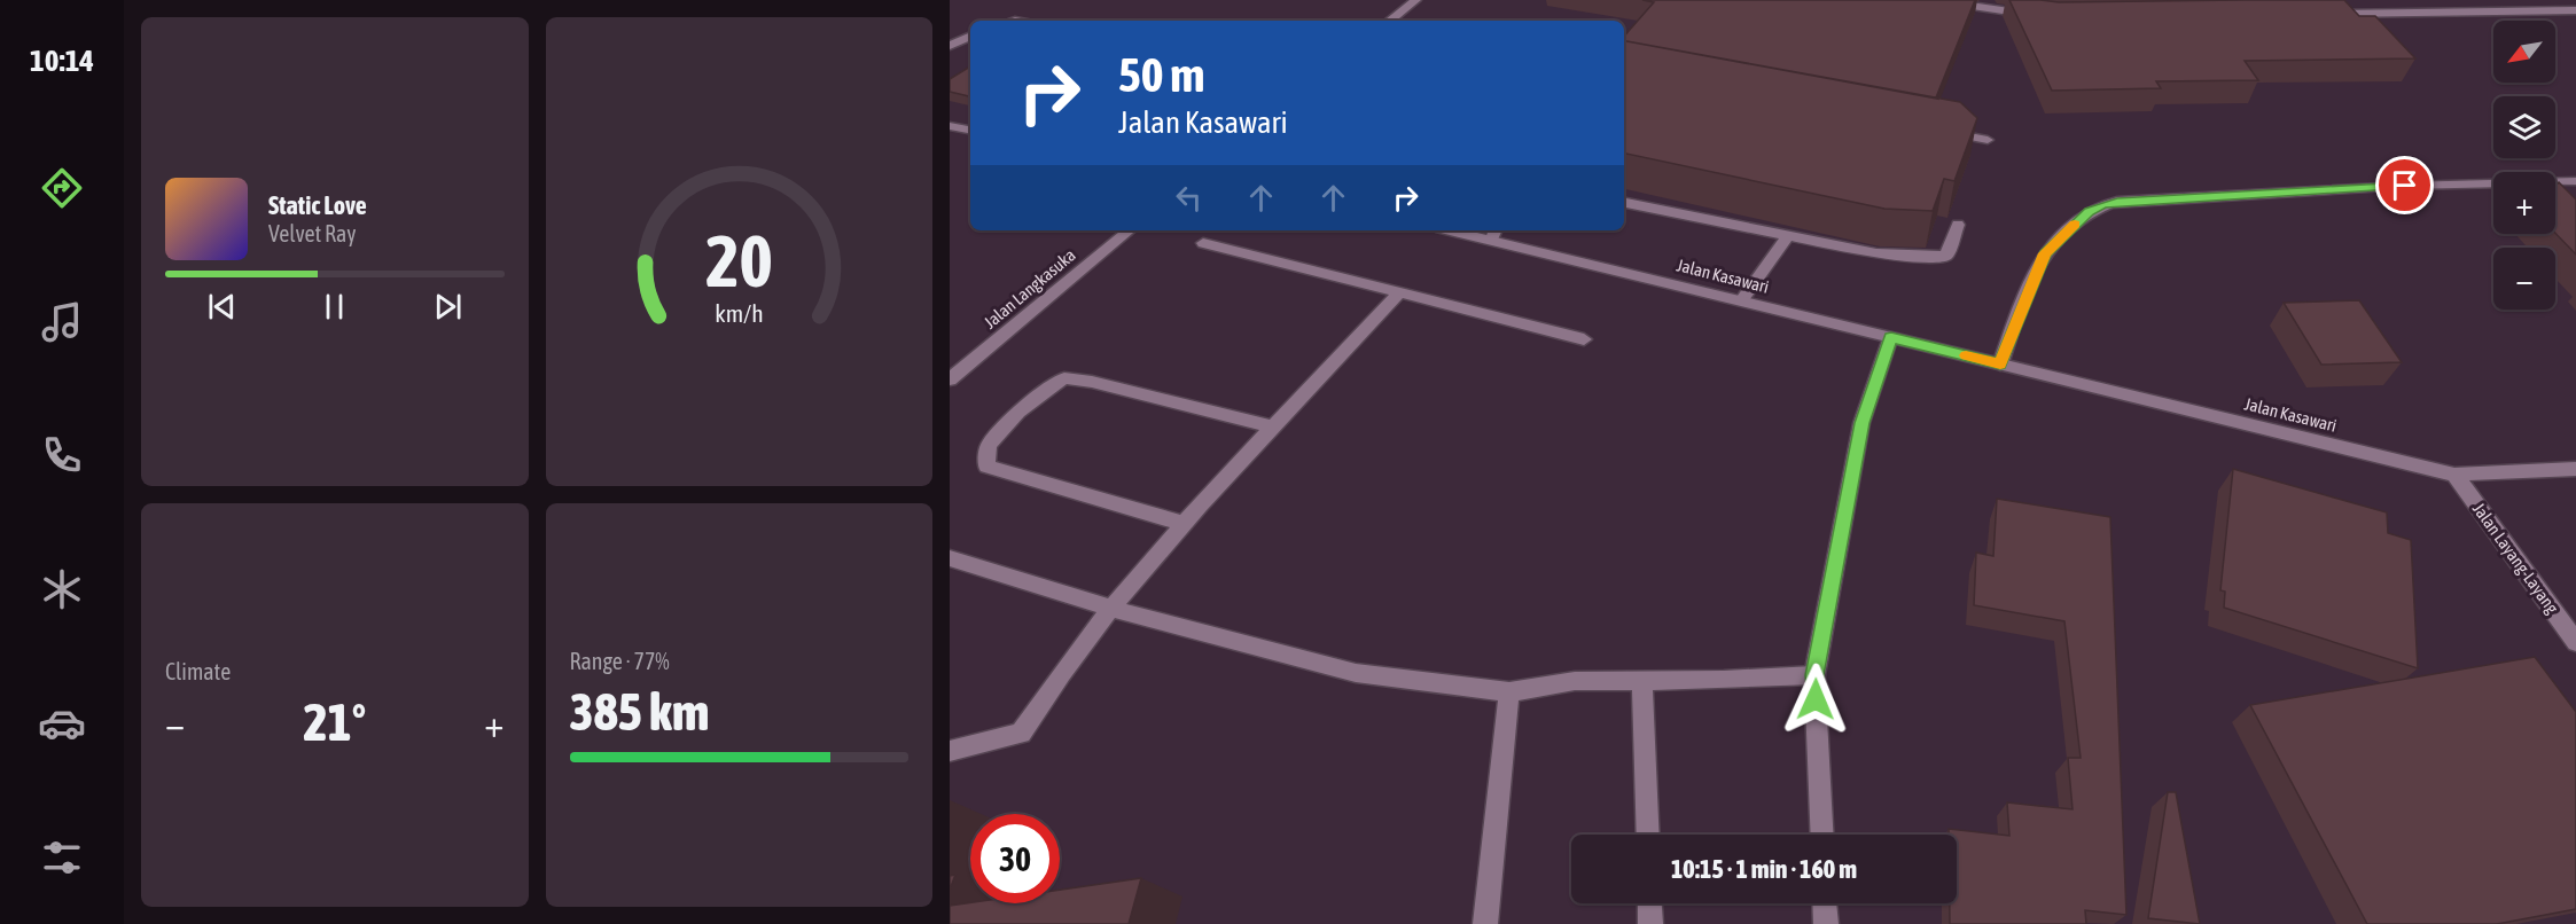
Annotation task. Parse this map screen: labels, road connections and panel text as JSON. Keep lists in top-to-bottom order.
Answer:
{
  "streets": {
    "street": ["Jalan Kasawari", "Jalan Langkasuka", "Jalan Layang-Layang"]
  },
  "crossings": [
    ["Jalan Kasawari", "Jalan Layang-Layang"]
  ],
  "north": "bottom left",
  "page": {
    "tabs": "10:14",
    "map_buttons": ["+", "−"],
    "turn": ["50 m", "Jalan Kasawari"],
    "song": ["Static Love", "Velvet Ray"],
    "tile": [
      "Climate",
      ["Range · 77%", "385 km"]
    ],
    "heat": ["−", "21°", "+"],
    "limit": "30",
    "trip": "10:15 · 1 min · 160 m",
    "gauge": ["20", "km/h"]
  }
}
